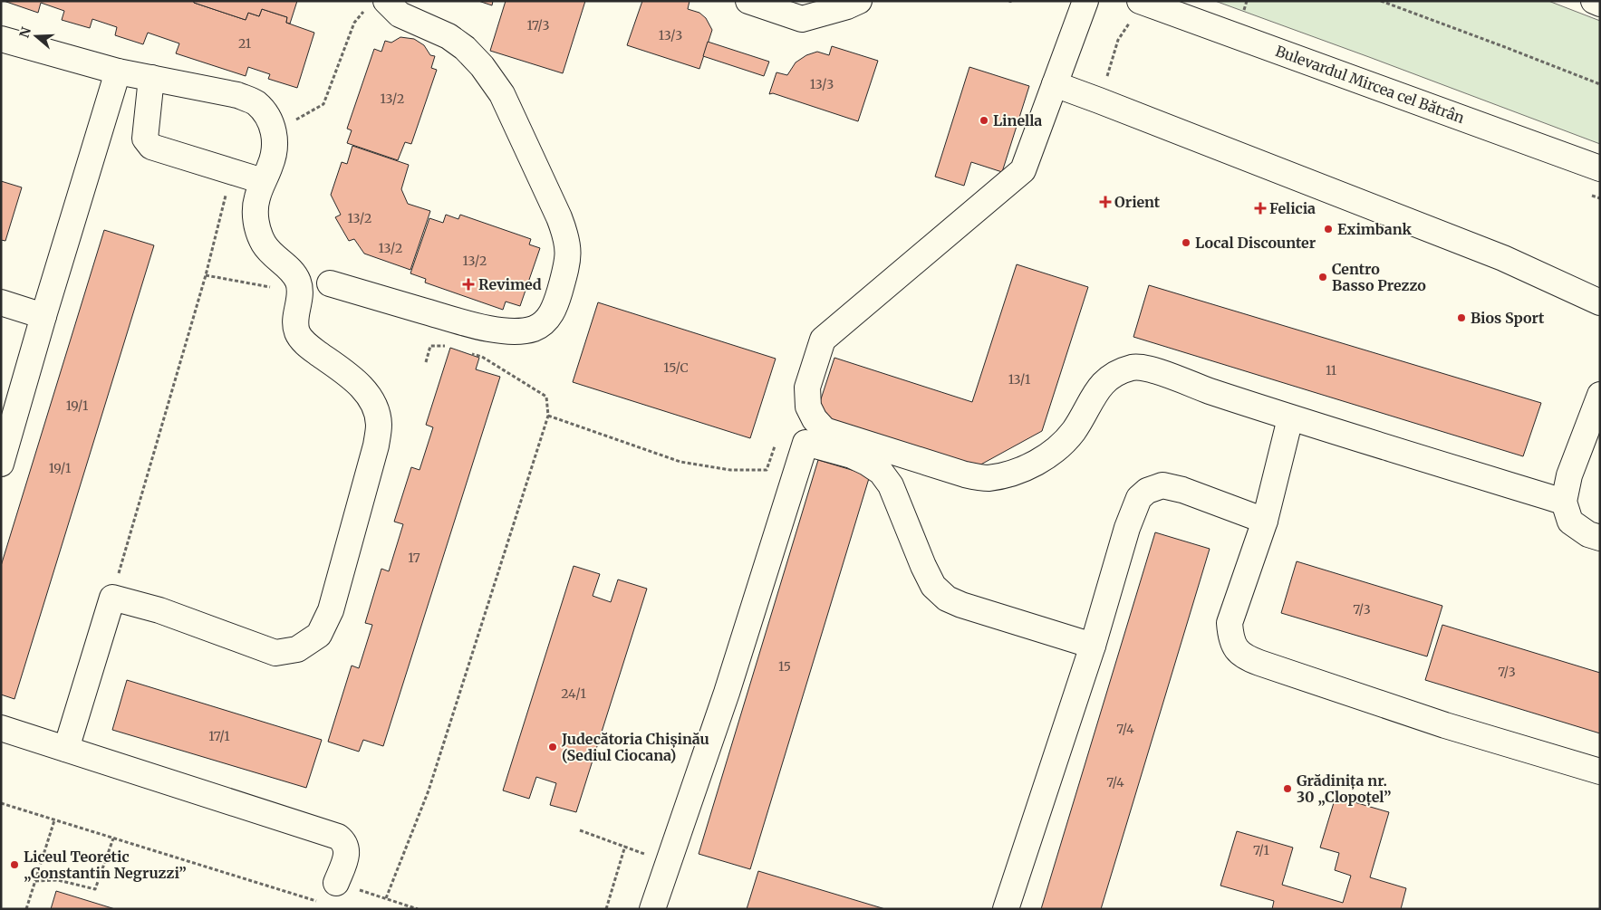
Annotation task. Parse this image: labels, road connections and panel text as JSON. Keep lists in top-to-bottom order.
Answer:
{
  "streets": {
    "main road": ["Bulevardul Mircea cel Bătrân"]
  },
  "places": {
    "other": [
      "Linella",
      "Eximbank",
      "Local Discounter",
      "Centro Basso Prezzo",
      "Bios Sport",
      "Judecătoria Chișinău (Sediul Ciocana)",
      "Grădinița nr. 30 „Clopoțel”",
      "Liceul Teoretic „Constantin Negruzzi”"
    ],
    "health": ["Orient", "Felicia", "Revimed"]
  },
  "house_numbers": [
    "17/3",
    "13/3",
    "21",
    "13/3",
    "13/2",
    "13/2",
    "13/2",
    "13/2",
    "15/C",
    "11",
    "13/1",
    "19/1",
    "19/1",
    "17",
    "7/3",
    "15",
    "7/3",
    "24/1",
    "7/4",
    "17/1",
    "7/4",
    "7/1"
  ],
  "north": "left"
}
